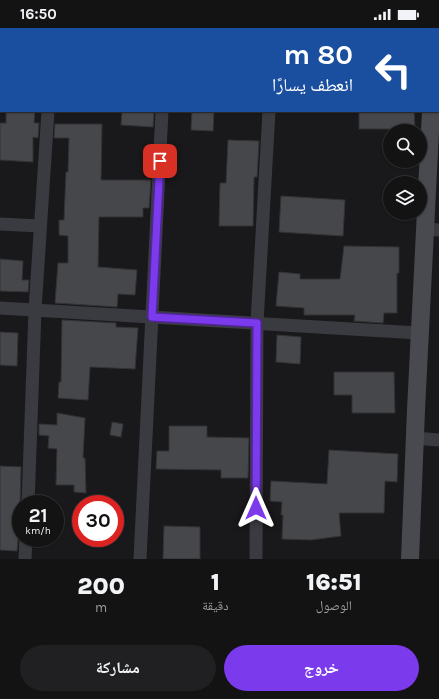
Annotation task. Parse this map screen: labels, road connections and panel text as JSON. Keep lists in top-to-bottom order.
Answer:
{
  "page": {
    "status": "16:50",
    "turn": ["80 m", "انعطف يسارًا"],
    "speed": "21 km/h",
    "limit": "30",
    "eta": [
      "16:51",
      "الوصول",
      "1",
      "دقيقة",
      "200",
      "m"
    ],
    "buttons": ["خروج", "مشاركة"]
  }
}
